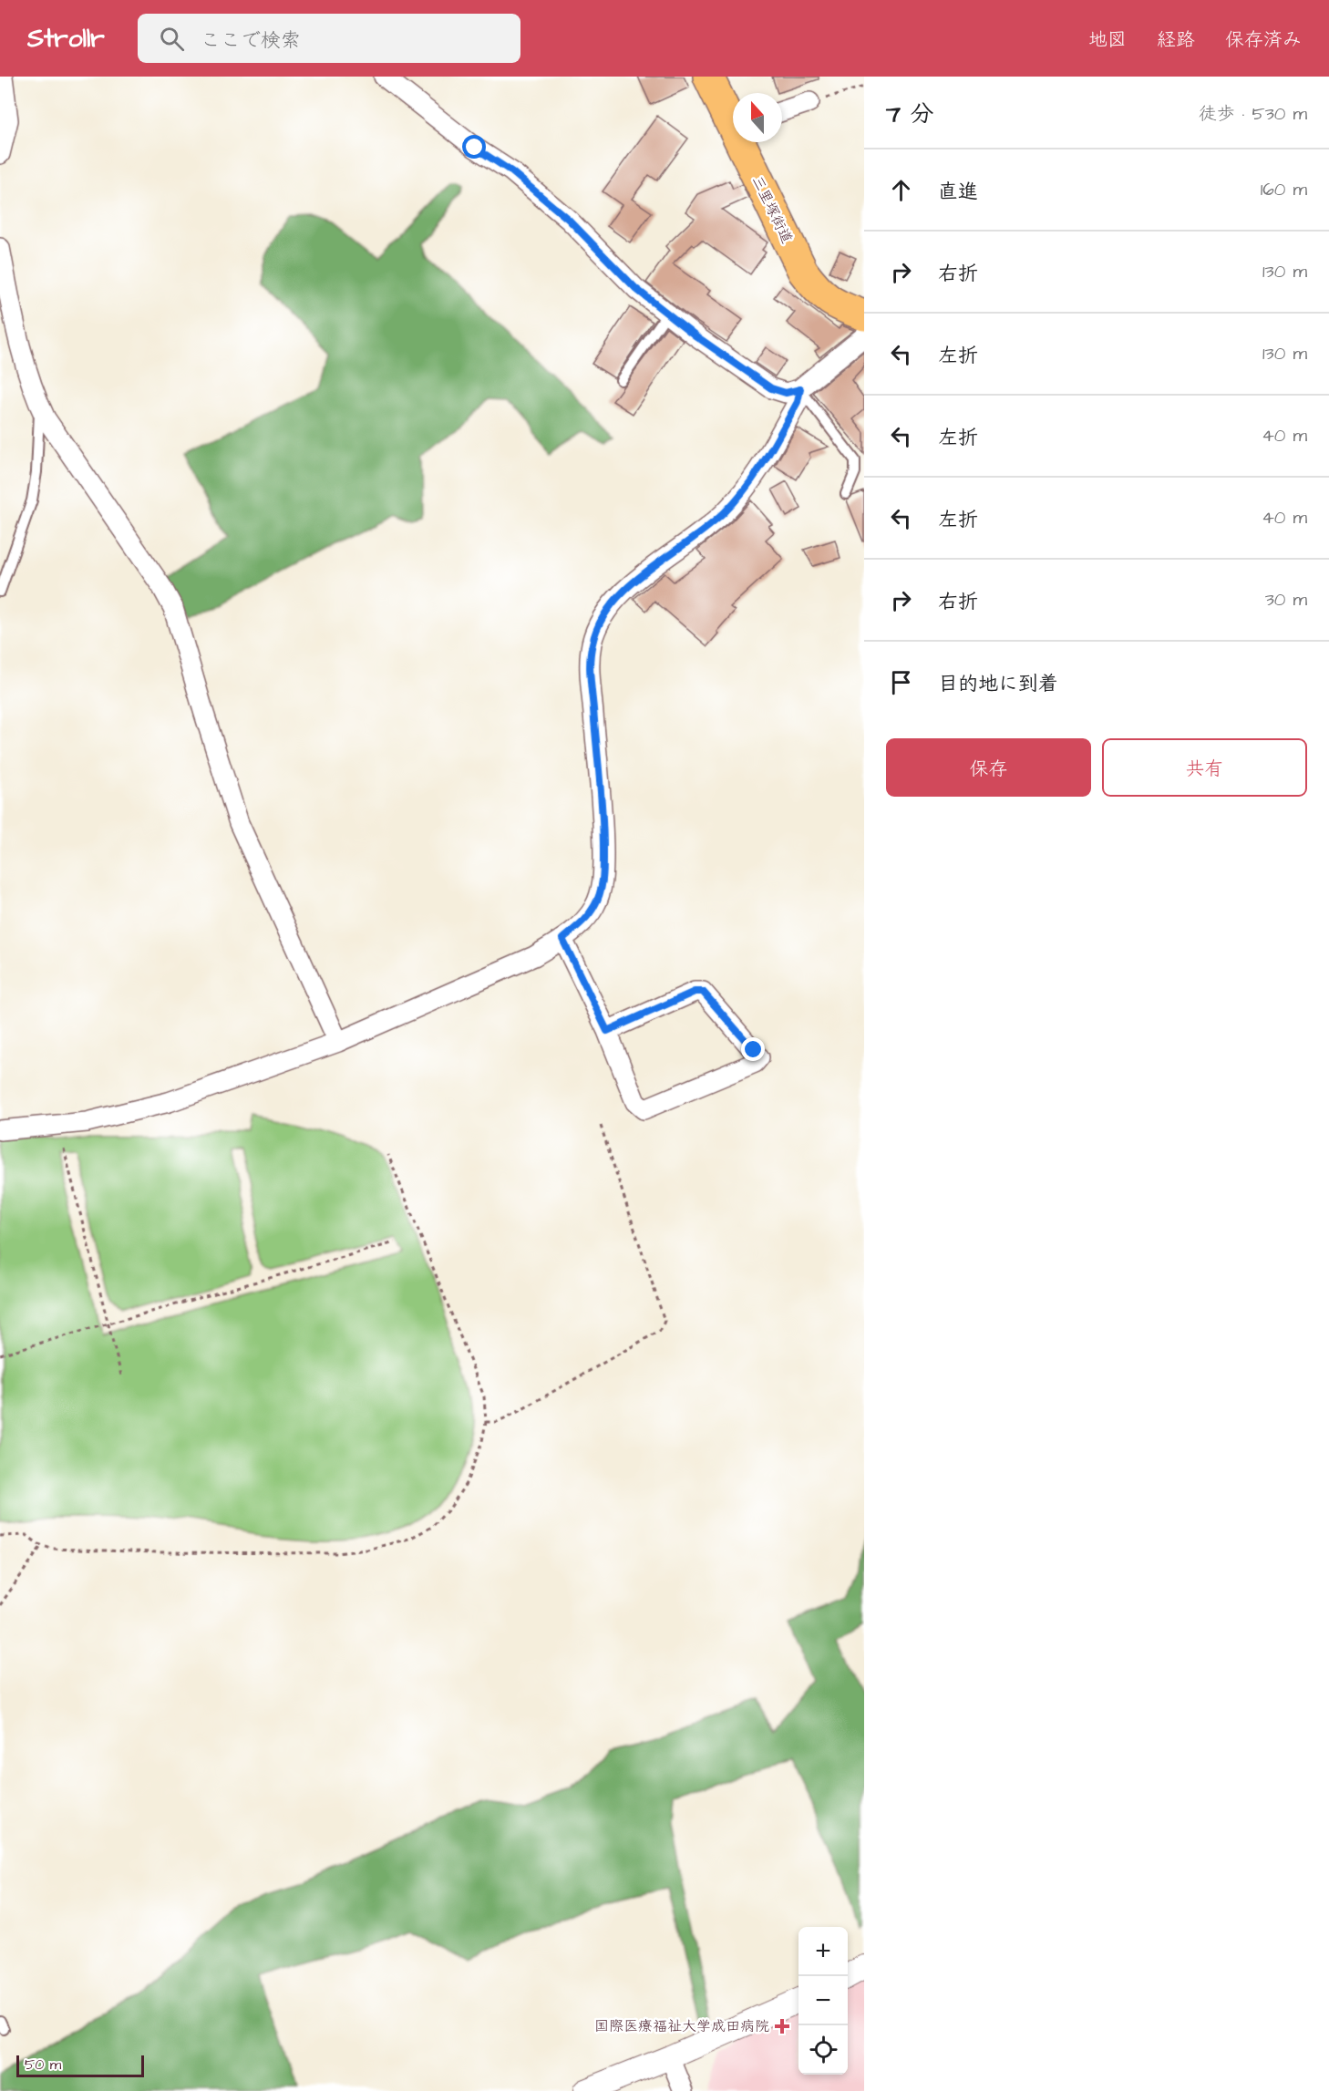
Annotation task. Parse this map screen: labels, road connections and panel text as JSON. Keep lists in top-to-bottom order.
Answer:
{
  "streets": {
    "main road": ["三里塚街道"]
  },
  "places": {
    "health": ["国際医療福祉大学成田病院"]
  },
  "scale_bar": "50 m",
  "north": "top",
  "page": {
    "header": "Strollr",
    "search": "ここで検索",
    "nav": ["地図", "経路", "保存済み"],
    "heading": ["7 分", "徒歩 · 530 m"],
    "list": [
      ["直進", "160 m"],
      ["右折", "130 m"],
      ["左折", "130 m"],
      ["左折", "40 m"],
      ["左折", "40 m"],
      ["右折", "30 m"],
      "目的地に到着"
    ],
    "buttons": ["保存", "共有"],
    "map_buttons": ["+", "−"],
    "scale": "50 m"
  }
}
